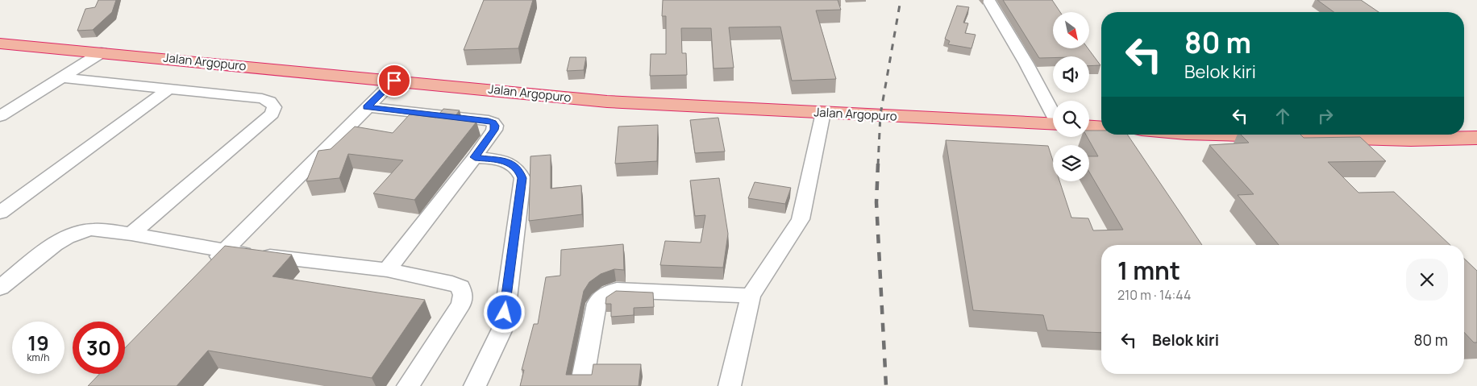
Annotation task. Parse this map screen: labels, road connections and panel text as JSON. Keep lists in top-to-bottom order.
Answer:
{
  "streets": {
    "highway": ["Jalan Argopuro"]
  },
  "north": "bottom right",
  "page": {
    "turn": ["80 m", "Belok kiri"],
    "heading": ["1 mnt", "210 m · 14:44"],
    "list": [
      {
        "name": "Belok kiri",
        "value": "80 m"
      }
    ],
    "speed": "19 km/h",
    "limit": "30"
  }
}
